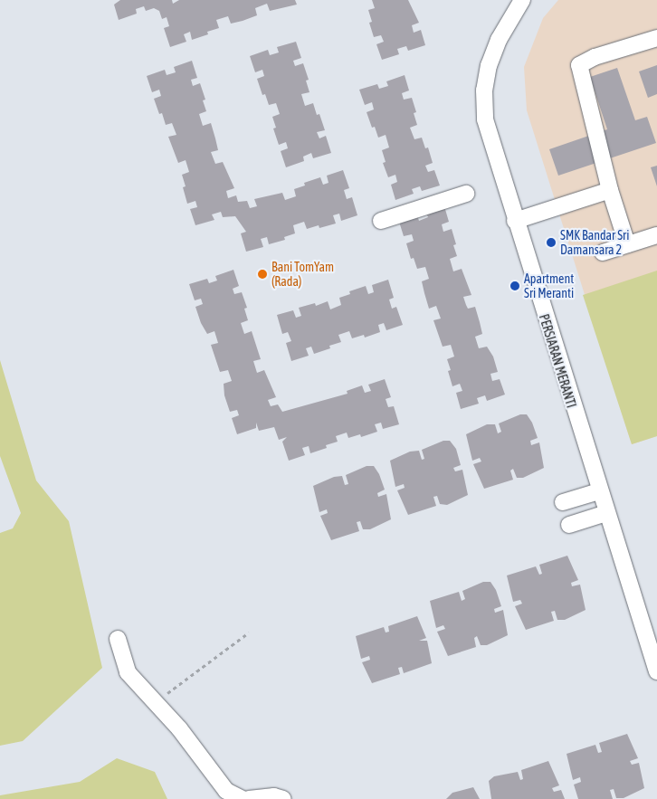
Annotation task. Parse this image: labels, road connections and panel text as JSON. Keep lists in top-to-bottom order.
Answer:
{
  "streets": {
    "street": ["PERSIARAN MERANTI"]
  },
  "places": ["SMK Bandar Sri Damansara 2", "Bani TomYam (Rada)", "Apartment Sri Meranti"]
}
